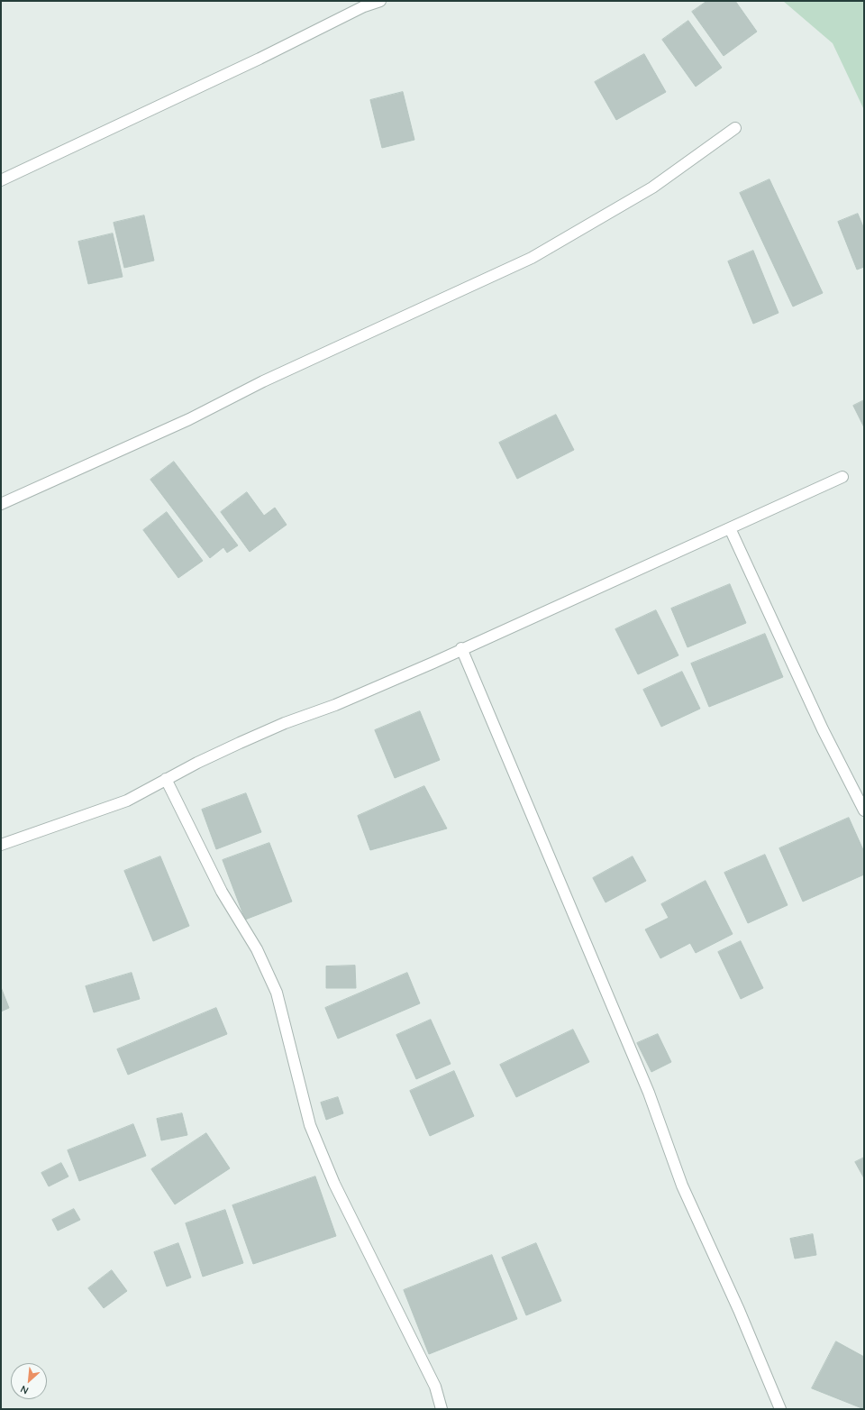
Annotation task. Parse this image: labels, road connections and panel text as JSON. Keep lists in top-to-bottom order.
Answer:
{
  "north": "bottom left"
}
